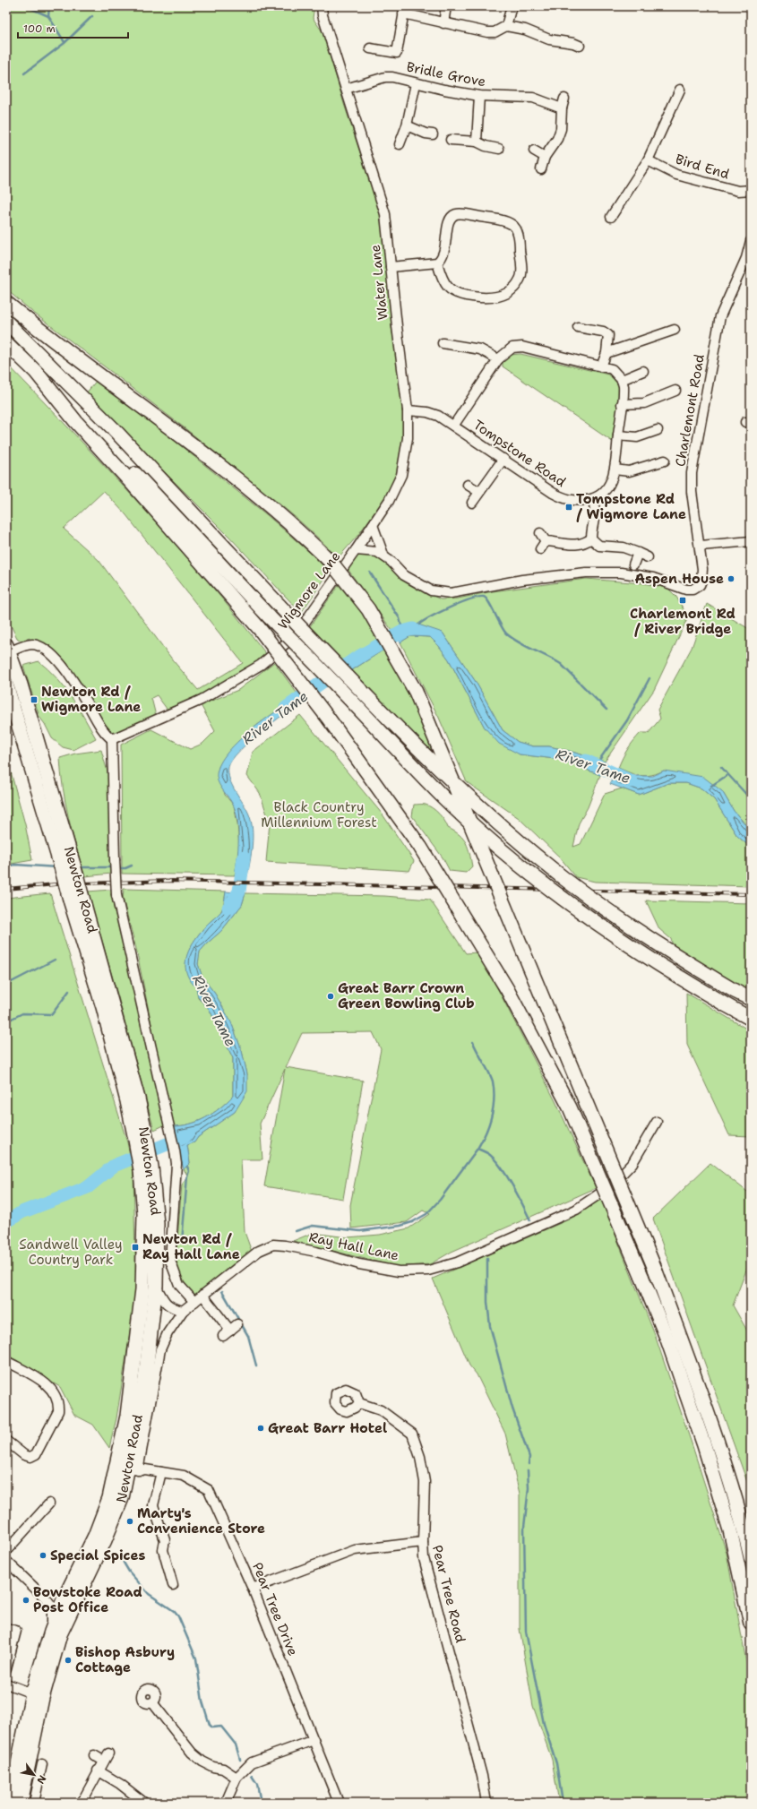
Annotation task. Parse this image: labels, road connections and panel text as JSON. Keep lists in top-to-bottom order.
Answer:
{
  "streets": {
    "highway": ["Newton Road"],
    "street": [
      "Bridle Grove",
      "Bird End",
      "Water Lane",
      "Charlemont Road",
      "Tompstone Road",
      "Wigmore Lane",
      "Ray Hall Lane",
      "Pear Tree Road",
      "Pear Tree Drive"
    ]
  },
  "crossings": [
    ["Bridle Grove", "Water Lane"],
    ["Water Lane", "Tompstone Road"],
    ["Water Lane", "Wigmore Lane"],
    ["Charlemont Road", "Wigmore Lane"],
    ["Newton Road", "Ray Hall Lane"],
    ["Newton Road", "Pear Tree Drive"],
    ["Pear Tree Road", "Pear Tree Drive"]
  ],
  "water": ["River Tame"],
  "parks": ["Black Country Millennium Forest", "Sandwell Valley Country Park"],
  "places": {
    "transit": [
      "Tompstone Rd / Wigmore Lane",
      "Charlemont Rd / River Bridge",
      "Newton Rd / Wigmore Lane",
      "Newton Rd / Ray Hall Lane"
    ],
    "other": [
      "Aspen House",
      "Great Barr Crown Green Bowling Club",
      "Great Barr Hotel",
      "Marty's Convenience Store",
      "Special Spices",
      "Bowstoke Road Post Office",
      "Bishop Asbury Cottage"
    ]
  },
  "scale_bar": "100 m",
  "north": "bottom right"
}
